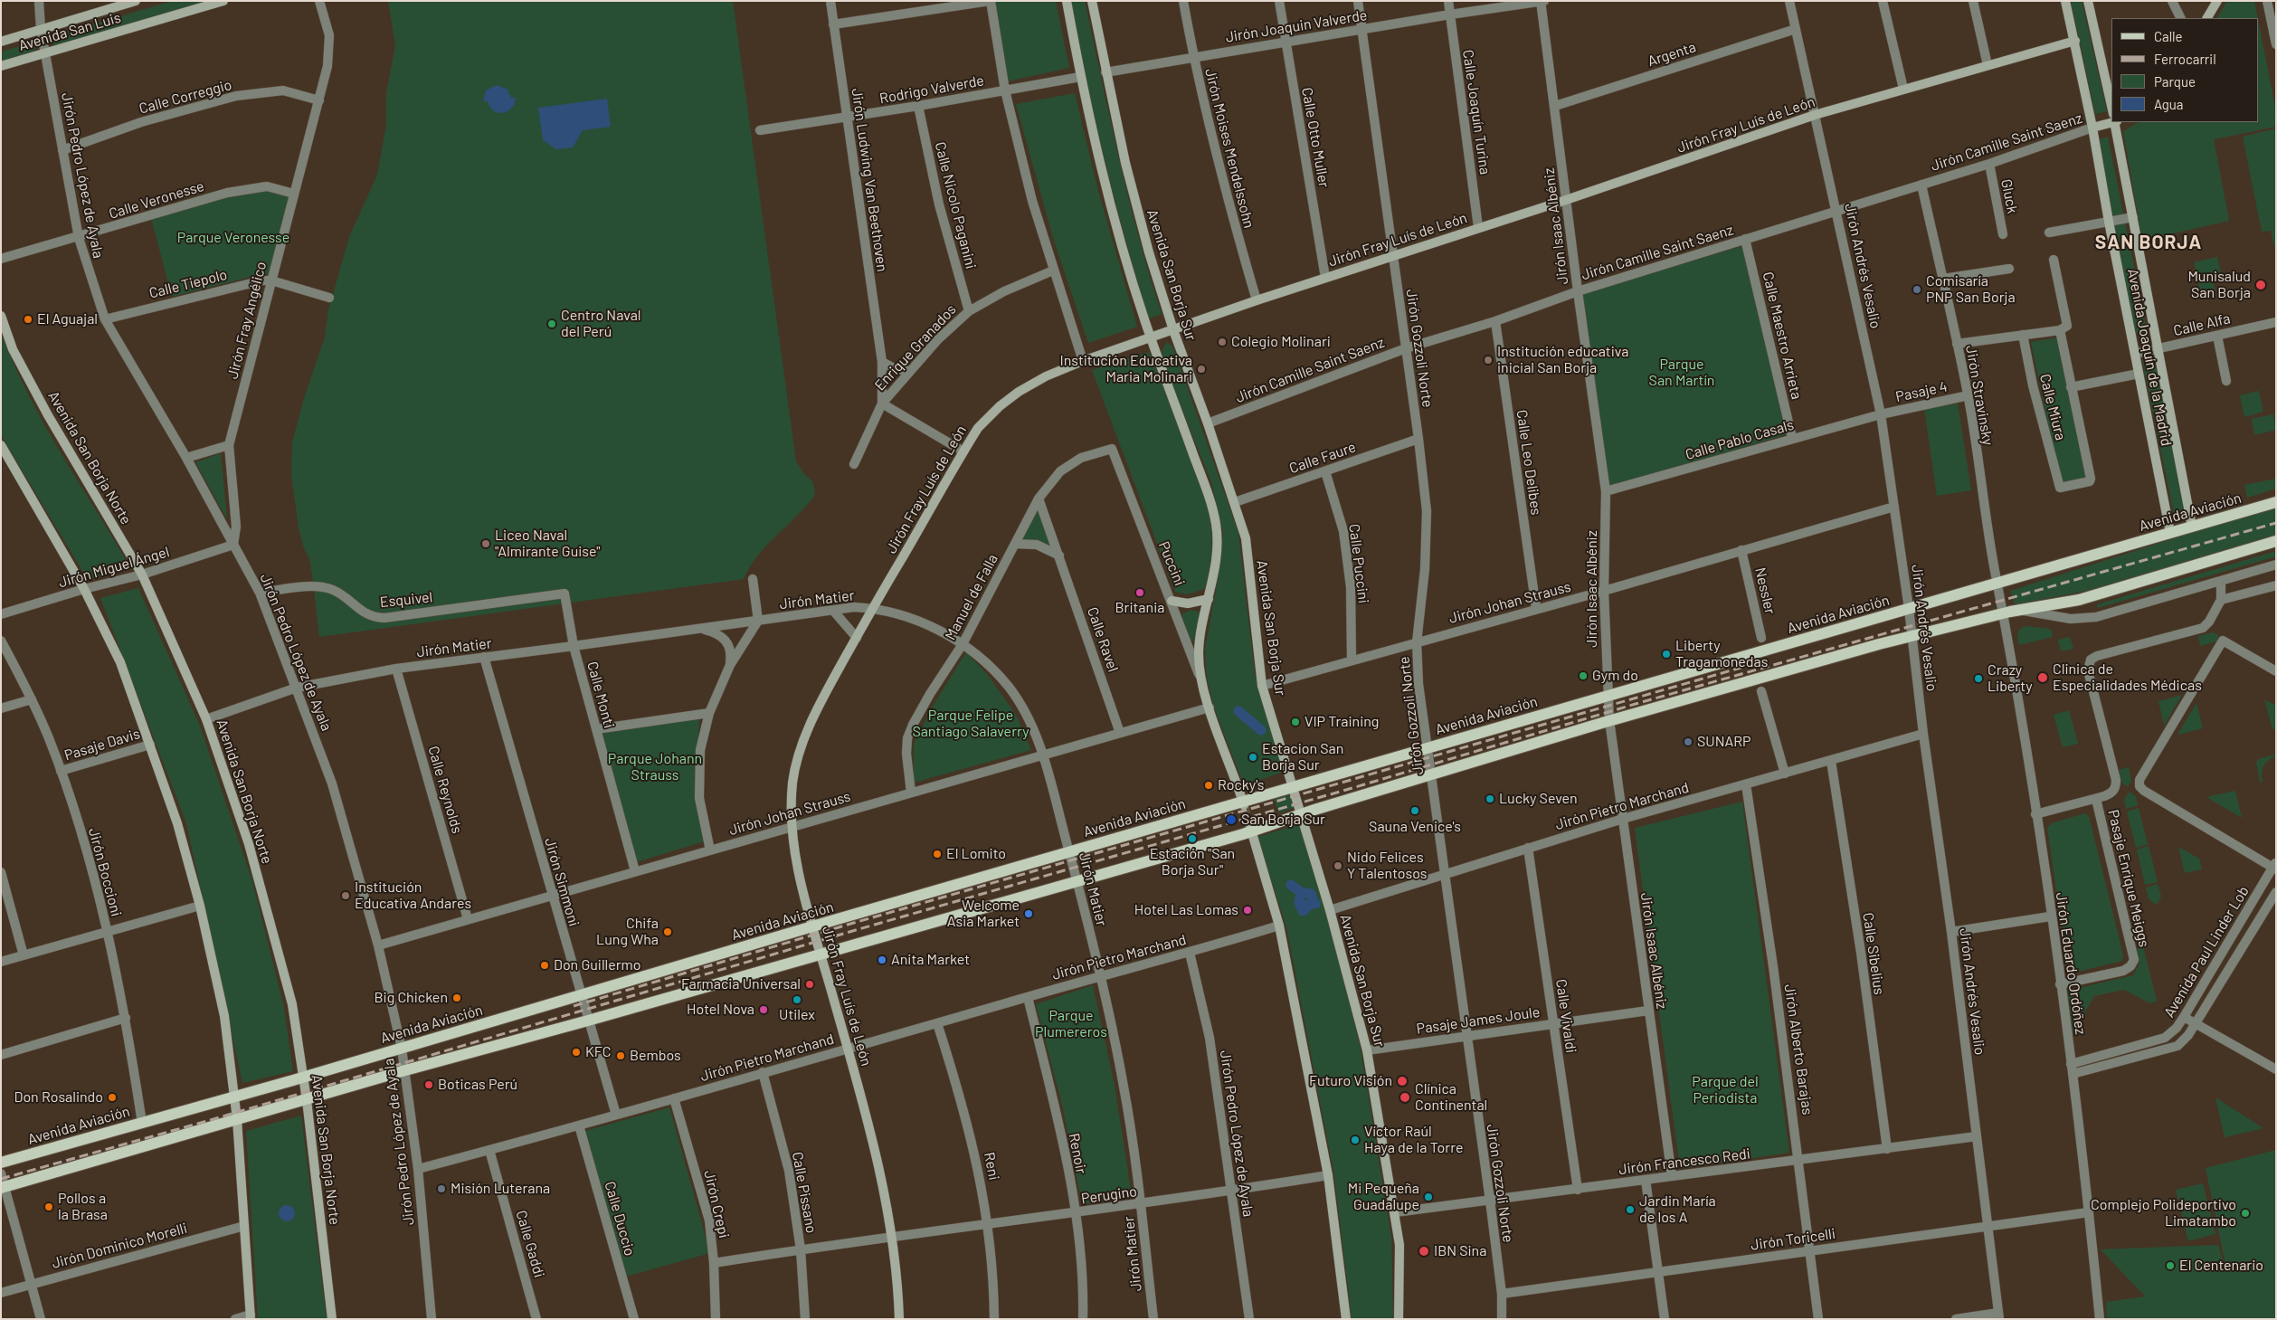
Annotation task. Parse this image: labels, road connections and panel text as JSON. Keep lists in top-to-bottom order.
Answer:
{
  "streets": {
    "main road": [
      "Avenida San Luis",
      "Jirón Fray Luís de León",
      "Avenida San Borja Sur",
      "Avenida Joaquín de la Madrid",
      "Avenida San Borja Norte",
      "Avenida Aviación"
    ],
    "street": [
      "Jirón Joaquin Valverde",
      "Argenta",
      "Rodrigo Valverde",
      "Calle Correggio",
      "Calle Joaquín Turina",
      "Calle Otto Muller",
      "Jirón Camille Saint Saenz",
      "Jirón Moises Mendelssohn",
      "Jirón Pedro López de Ayala",
      "Jirón Ludwing Van Beethoven",
      "Gluck",
      "Calle Veronesse",
      "Calle Nicolo Paganini",
      "Jirón Isaac Albéniz",
      "Jirón Andrés Vesalio",
      "Calle Tiepolo",
      "Jirón Fray Angélico",
      "Calle Alfa",
      "Calle Maestro Arrieta",
      "Enrique Granados",
      "Jirón Gozzoli Norte",
      "Pasaje 4",
      "Jirón Stravinsky",
      "Calle Miura",
      "Calle Pablo Casals",
      "Calle Faure",
      "Calle Leo Delibes",
      "Puccini",
      "Calle Puccini",
      "Jirón Miguel Ángel",
      "Nessler",
      "Manuel de Falla",
      "Esquivel",
      "Jirón Matier",
      "Jirón Johan Strauss",
      "Calle Ravel",
      "Calle Monti",
      "Pasaje Davis",
      "Calle Reynolds",
      "Jirón Pietro Marchand",
      "Jirón Boccioni",
      "Pasaje Enrique Meiggs",
      "Jirón Simmoni",
      "Avenida Paul Linder Lob",
      "Calle Sibelius",
      "Jirón Eduardo Ordóñez",
      "Calle Vivaldi",
      "Pasaje James Joule",
      "Jirón Alberto Barajas",
      "Renoir",
      "Jirón Francesco Redi",
      "Reni",
      "Calle Pissano",
      "Perugino",
      "Jirón Crepi",
      "Calle Duccio",
      "Jirón Toricelli",
      "Calle Gaddi",
      "Jirón Dominico Morelli"
    ]
  },
  "crossings": [
    ["Jirón Joaquin Valverde", "Calle Joaquín Turina"],
    ["Jirón Joaquin Valverde", "Calle Otto Muller"],
    ["Jirón Joaquin Valverde", "Jirón Moises Mendelssohn"],
    ["Jirón Joaquin Valverde", "Jirón Isaac Albéniz"],
    ["Jirón Joaquin Valverde", "Avenida San Borja Sur"],
    ["Jirón Joaquin Valverde", "Jirón Gozzoli Norte"],
    ["Avenida San Luis", "Jirón Pedro López de Ayala"],
    ["Argenta", "Jirón Isaac Albéniz"],
    ["Argenta", "Jirón Andrés Vesalio"],
    ["Rodrigo Valverde", "Jirón Ludwing Van Beethoven"],
    ["Rodrigo Valverde", "Calle Nicolo Paganini"],
    ["Calle Correggio", "Jirón Pedro López de Ayala"],
    ["Calle Correggio", "Jirón Fray Angélico"],
    ["Calle Joaquín Turina", "Jirón Fray Luís de León"],
    ["Jirón Fray Luís de León", "Calle Otto Muller"],
    ["Jirón Fray Luís de León", "Jirón Moises Mendelssohn"],
    ["Jirón Fray Luís de León", "Jirón Isaac Albéniz"],
    ["Jirón Fray Luís de León", "Jirón Andrés Vesalio"],
    ["Jirón Fray Luís de León", "Avenida San Borja Sur"],
    ["Jirón Fray Luís de León", "Jirón Gozzoli Norte"],
    ["Jirón Fray Luís de León", "Avenida Joaquín de la Madrid"],
    ["Jirón Fray Luís de León", "Avenida Aviación"],
    ["Jirón Fray Luís de León", "Jirón Matier"],
    ["Jirón Fray Luís de León", "Jirón Johan Strauss"],
    ["Jirón Fray Luís de León", "Jirón Pietro Marchand"],
    ["Jirón Fray Luís de León", "Perugino"],
    ["Jirón Camille Saint Saenz", "Gluck"],
    ["Jirón Camille Saint Saenz", "Jirón Isaac Albéniz"],
    ["Jirón Camille Saint Saenz", "Jirón Andrés Vesalio"],
    ["Jirón Camille Saint Saenz", "Avenida San Borja Sur"],
    ["Jirón Camille Saint Saenz", "Calle Maestro Arrieta"],
    ["Jirón Camille Saint Saenz", "Jirón Gozzoli Norte"],
    ["Jirón Camille Saint Saenz", "Avenida Joaquín de la Madrid"],
    ["Jirón Camille Saint Saenz", "Jirón Stravinsky"],
    ["Jirón Camille Saint Saenz", "Calle Leo Delibes"],
    ["Jirón Pedro López de Ayala", "Calle Veronesse"],
    ["Jirón Pedro López de Ayala", "Calle Tiepolo"],
    ["Jirón Pedro López de Ayala", "Jirón Fray Angélico"],
    ["Jirón Pedro López de Ayala", "Avenida Aviación"],
    ["Jirón Pedro López de Ayala", "Jirón Miguel Ángel"],
    ["Jirón Pedro López de Ayala", "Esquivel"],
    ["Jirón Pedro López de Ayala", "Jirón Matier"],
    ["Jirón Pedro López de Ayala", "Jirón Johan Strauss"],
    ["Jirón Pedro López de Ayala", "Jirón Pietro Marchand"],
    ["Jirón Pedro López de Ayala", "Perugino"],
    ["Jirón Ludwing Van Beethoven", "Enrique Granados"],
    ["Calle Veronesse", "Jirón Fray Angélico"],
    ["Calle Nicolo Paganini", "Enrique Granados"],
    ["Jirón Isaac Albéniz", "Calle Pablo Casals"],
    ["Jirón Isaac Albéniz", "Avenida Aviación"],
    ["Jirón Isaac Albéniz", "Jirón Johan Strauss"],
    ["Jirón Isaac Albéniz", "Jirón Pietro Marchand"],
    ["Jirón Isaac Albéniz", "Pasaje James Joule"],
    ["Jirón Isaac Albéniz", "Jirón Francesco Redi"],
    ["Jirón Andrés Vesalio", "Pasaje 4"],
    ["Jirón Andrés Vesalio", "Calle Pablo Casals"],
    ["Jirón Andrés Vesalio", "Avenida Aviación"],
    ["Jirón Andrés Vesalio", "Jirón Johan Strauss"],
    ["Jirón Andrés Vesalio", "Jirón Pietro Marchand"],
    ["Jirón Andrés Vesalio", "Jirón Francesco Redi"],
    ["Jirón Andrés Vesalio", "Jirón Toricelli"],
    ["Avenida San Borja Sur", "Calle Faure"],
    ["Avenida San Borja Sur", "Avenida Aviación"],
    ["Avenida San Borja Sur", "Jirón Johan Strauss"],
    ["Avenida San Borja Sur", "Jirón Pietro Marchand"],
    ["Avenida San Borja Sur", "Pasaje James Joule"],
    ["Avenida San Borja Sur", "Jirón Francesco Redi"],
    ["Calle Tiepolo", "Jirón Fray Angélico"],
    ["Jirón Fray Angélico", "Jirón Miguel Ángel"],
    ["Calle Alfa", "Avenida Joaquín de la Madrid"],
    ["Calle Maestro Arrieta", "Calle Pablo Casals"],
    ["Jirón Gozzoli Norte", "Calle Faure"],
    ["Jirón Gozzoli Norte", "Avenida Aviación"],
    ["Jirón Gozzoli Norte", "Jirón Johan Strauss"],
    ["Jirón Gozzoli Norte", "Jirón Pietro Marchand"],
    ["Jirón Gozzoli Norte", "Pasaje James Joule"],
    ["Jirón Gozzoli Norte", "Jirón Francesco Redi"],
    ["Jirón Gozzoli Norte", "Jirón Toricelli"],
    ["Avenida Joaquín de la Madrid", "Avenida Aviación"],
    ["Pasaje 4", "Jirón Stravinsky"],
    ["Pasaje 4", "Calle Pablo Casals"],
    ["Jirón Stravinsky", "Avenida Aviación"],
    ["Jirón Stravinsky", "Jirón Eduardo Ordóñez"],
    ["Avenida San Borja Norte", "Avenida Aviación"],
    ["Avenida San Borja Norte", "Jirón Miguel Ángel"],
    ["Avenida San Borja Norte", "Jirón Matier"],
    ["Calle Faure", "Calle Puccini"],
    ["Calle Leo Delibes", "Jirón Johan Strauss"],
    ["Avenida Aviación", "Jirón Matier"],
    ["Avenida Aviación", "Jirón Boccioni"],
    ["Avenida Aviación", "Jirón Simmoni"],
    ["Puccini", "Manuel de Falla"],
    ["Calle Puccini", "Jirón Johan Strauss"],
    ["Nessler", "Jirón Johan Strauss"],
    ["Manuel de Falla", "Jirón Matier"],
    ["Manuel de Falla", "Jirón Johan Strauss"],
    ["Manuel de Falla", "Calle Ravel"],
    ["Esquivel", "Calle Monti"],
    ["Jirón Matier", "Jirón Johan Strauss"],
    ["Jirón Matier", "Calle Monti"],
    ["Jirón Matier", "Calle Reynolds"],
    ["Jirón Matier", "Jirón Pietro Marchand"],
    ["Jirón Matier", "Jirón Simmoni"],
    ["Jirón Matier", "Perugino"],
    ["Jirón Johan Strauss", "Calle Ravel"],
    ["Jirón Johan Strauss", "Calle Monti"],
    ["Jirón Johan Strauss", "Calle Reynolds"],
    ["Jirón Johan Strauss", "Jirón Simmoni"],
    ["Pasaje Davis", "Jirón Boccioni"],
    ["Jirón Pietro Marchand", "Jirón Simmoni"],
    ["Jirón Pietro Marchand", "Calle Sibelius"],
    ["Jirón Pietro Marchand", "Calle Vivaldi"],
    ["Jirón Pietro Marchand", "Jirón Alberto Barajas"],
    ["Jirón Pietro Marchand", "Renoir"],
    ["Jirón Pietro Marchand", "Reni"],
    ["Jirón Pietro Marchand", "Calle Pissano"],
    ["Jirón Pietro Marchand", "Jirón Crepi"],
    ["Jirón Pietro Marchand", "Calle Duccio"],
    ["Jirón Pietro Marchand", "Calle Gaddi"],
    ["Pasaje Enrique Meiggs", "Jirón Eduardo Ordóñez"],
    ["Avenida Paul Linder Lob", "Jirón Eduardo Ordóñez"],
    ["Calle Sibelius", "Jirón Francesco Redi"],
    ["Jirón Eduardo Ordóñez", "Jirón Toricelli"],
    ["Calle Vivaldi", "Pasaje James Joule"],
    ["Calle Vivaldi", "Jirón Francesco Redi"],
    ["Jirón Alberto Barajas", "Jirón Francesco Redi"],
    ["Jirón Alberto Barajas", "Jirón Toricelli"],
    ["Renoir", "Perugino"],
    ["Reni", "Perugino"],
    ["Calle Pissano", "Perugino"],
    ["Perugino", "Jirón Crepi"]
  ],
  "districts": ["SAN BORJA"],
  "parks": [
    "Parque Veronesse",
    "Parque San Martín",
    "Parque Felipe Santiago Salaverry",
    "Parque Johann Strauss",
    "Parque Plumereros",
    "Parque del Periodista"
  ],
  "places": [
    "Munisalud San Borja",
    "Comisaría PNP San Borja",
    "El Aguajal",
    "Centro Naval del Perú",
    "Colegio Molinari",
    "Institución educativa inicial San Borja",
    "Institución Educativa Maria Molinari",
    "Liceo Naval \"Almirante Guise\"",
    "Britania",
    "Liberty Tragamonedas",
    "Gym do",
    "Clinica de Especialidades Médicas",
    "Crazy Liberty",
    "VIP Training",
    "SUNARP",
    "Estacion San Borja Sur",
    "Rocky's",
    "Lucky Seven",
    "Sauna Venice's",
    "San Borja Sur",
    "Estación \"San Borja Sur\"",
    "El Lomito",
    "Nido Felices Y Talentosos",
    "Institución Educativa Andares",
    "Hotel Las Lomas",
    "Welcome Asia Market",
    "Chifa Lung Wha",
    "Anita Market",
    "Don Guillermo",
    "Farmacia Universal",
    "Big Chicken",
    "Utilex",
    "Hotel Nova",
    "KFC",
    "Bembos",
    "Futuro Visión",
    "Boticas Perú",
    "Don Rosalindo",
    "Clínica Continental",
    "Víctor Raúl Haya de la Torre",
    "Misión Luterana",
    "Mi Pequeña Guadalupe",
    "Pollos a la Brasa",
    "Jardin María de los A",
    "Complejo Polideportivo Limatambo",
    "IBN Sina",
    "El Centenario"
  ],
  "legend": [
    "Calle",
    "Ferrocarril",
    "Parque",
    "Agua"
  ]
}
